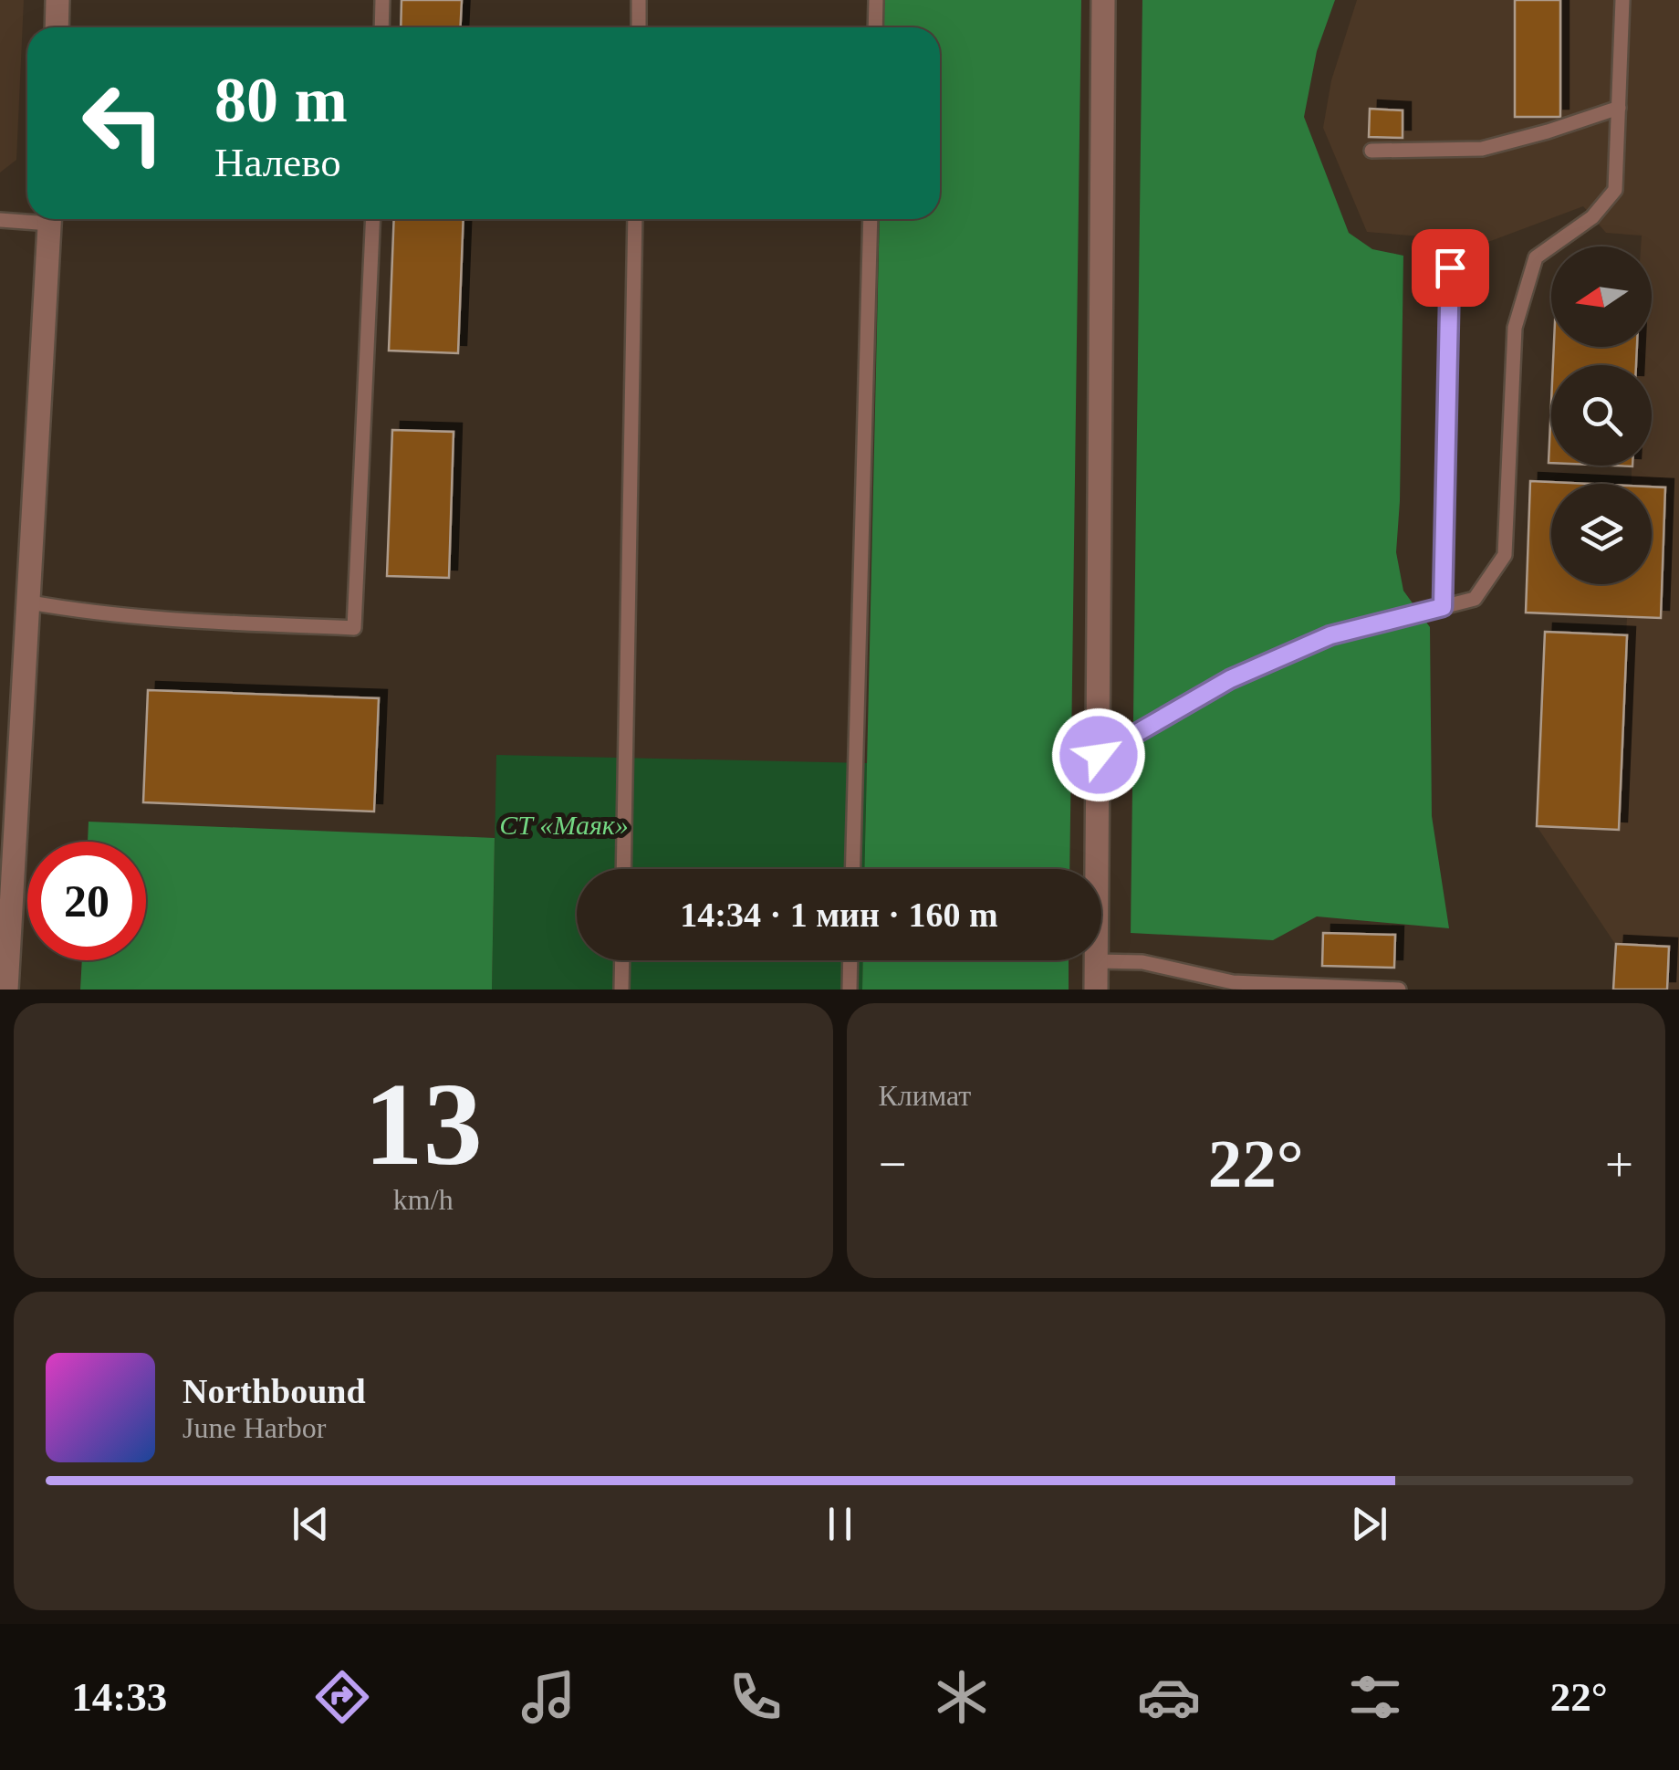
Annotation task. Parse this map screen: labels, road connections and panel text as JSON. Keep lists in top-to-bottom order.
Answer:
{
  "parks": ["СТ «Маяк»"],
  "north": "left",
  "page": {
    "turn": ["80 m", "Налево"],
    "limit": "20",
    "trip": "14:34 · 1 мин · 160 m",
    "tile": [
      ["13", "km/h"],
      "Климат"
    ],
    "heat": ["−", "22°", "+"],
    "song": ["Northbound", "June Harbor"],
    "tabs": ["14:33", "22°"]
  }
}
